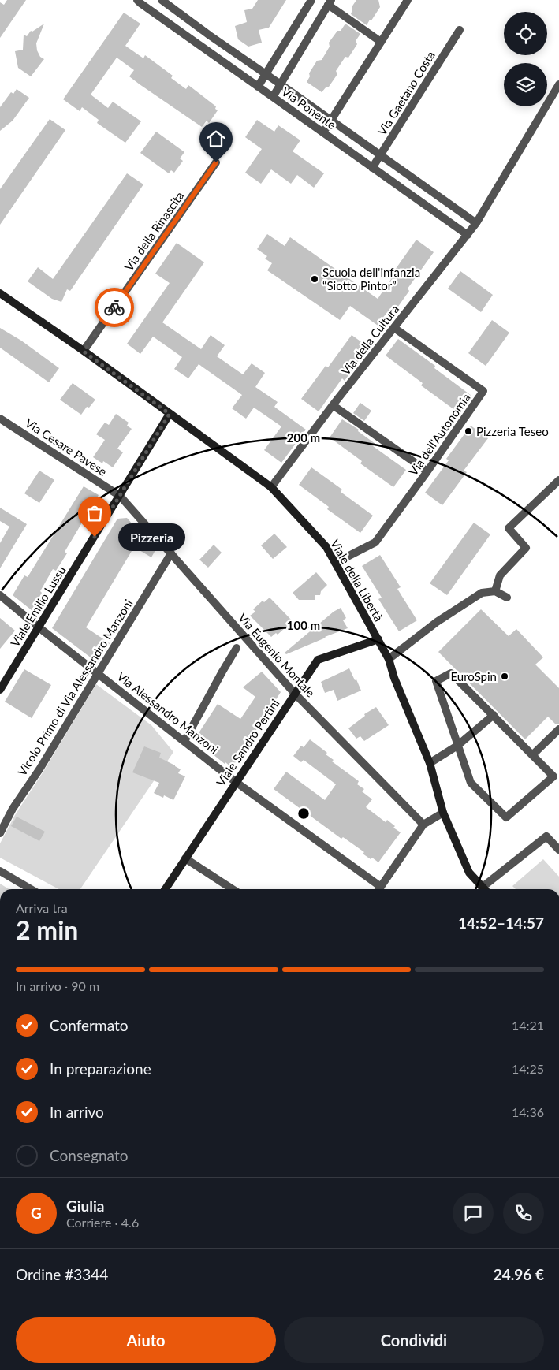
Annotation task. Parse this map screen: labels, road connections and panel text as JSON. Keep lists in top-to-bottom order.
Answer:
{
  "streets": {
    "street": [
      "Via Gaetano Costa",
      "Via Ponente",
      "Via della Rinascita",
      "Via della Cultura",
      "Via dell'Autonomia",
      "Via Cesare Pavese",
      "Viale della Libertà",
      "Viale Emilio Lussu",
      "Via Eugenio Montale",
      "Vicolo Primo di Via Alessandro Manzoni",
      "Via Alessandro Manzoni",
      "Viale Sandro Pertini"
    ]
  },
  "crossings": [
    ["Via Gaetano Costa", "Via Ponente"],
    ["Via Ponente", "Via della Cultura"],
    ["Via della Rinascita", "Viale della Libertà"],
    ["Via della Cultura", "Via dell'Autonomia"],
    ["Via della Cultura", "Viale della Libertà"],
    ["Via dell'Autonomia", "Viale della Libertà"],
    ["Via Cesare Pavese", "Viale Emilio Lussu"],
    ["Via Cesare Pavese", "Via Eugenio Montale"],
    ["Viale della Libertà", "Viale Emilio Lussu"],
    ["Viale della Libertà", "Viale Sandro Pertini"],
    ["Viale Emilio Lussu", "Via Eugenio Montale"],
    ["Viale Emilio Lussu", "Via Alessandro Manzoni"],
    ["Via Eugenio Montale", "Vicolo Primo di Via Alessandro Manzoni"],
    ["Via Eugenio Montale", "Viale Sandro Pertini"],
    ["Vicolo Primo di Via Alessandro Manzoni", "Via Alessandro Manzoni"],
    ["Via Alessandro Manzoni", "Viale Sandro Pertini"]
  ],
  "places": [
    "Scuola dell'infanzia “Siotto Pintor”",
    "Pizzeria Teseo",
    "Pizzeria",
    "EuroSpin"
  ],
  "page": {
    "bubble": "Pizzeria",
    "heading": ["2 min", "Arriva tra", "14:52–14:57"],
    "panel": [
      "Giulia",
      "Corriere · 4.6",
      "Ordine #3344",
      "24.96 €"
    ],
    "bar": "In arrivo · 90 m",
    "list": [
      ["Confermato", "14:21"],
      ["In preparazione", "14:25"],
      ["In arrivo", "14:36"],
      "Consegnato"
    ],
    "round": "G",
    "buttons": ["Aiuto", "Condividi"]
  },
  "rings": ["200 m", "100 m"]
}
